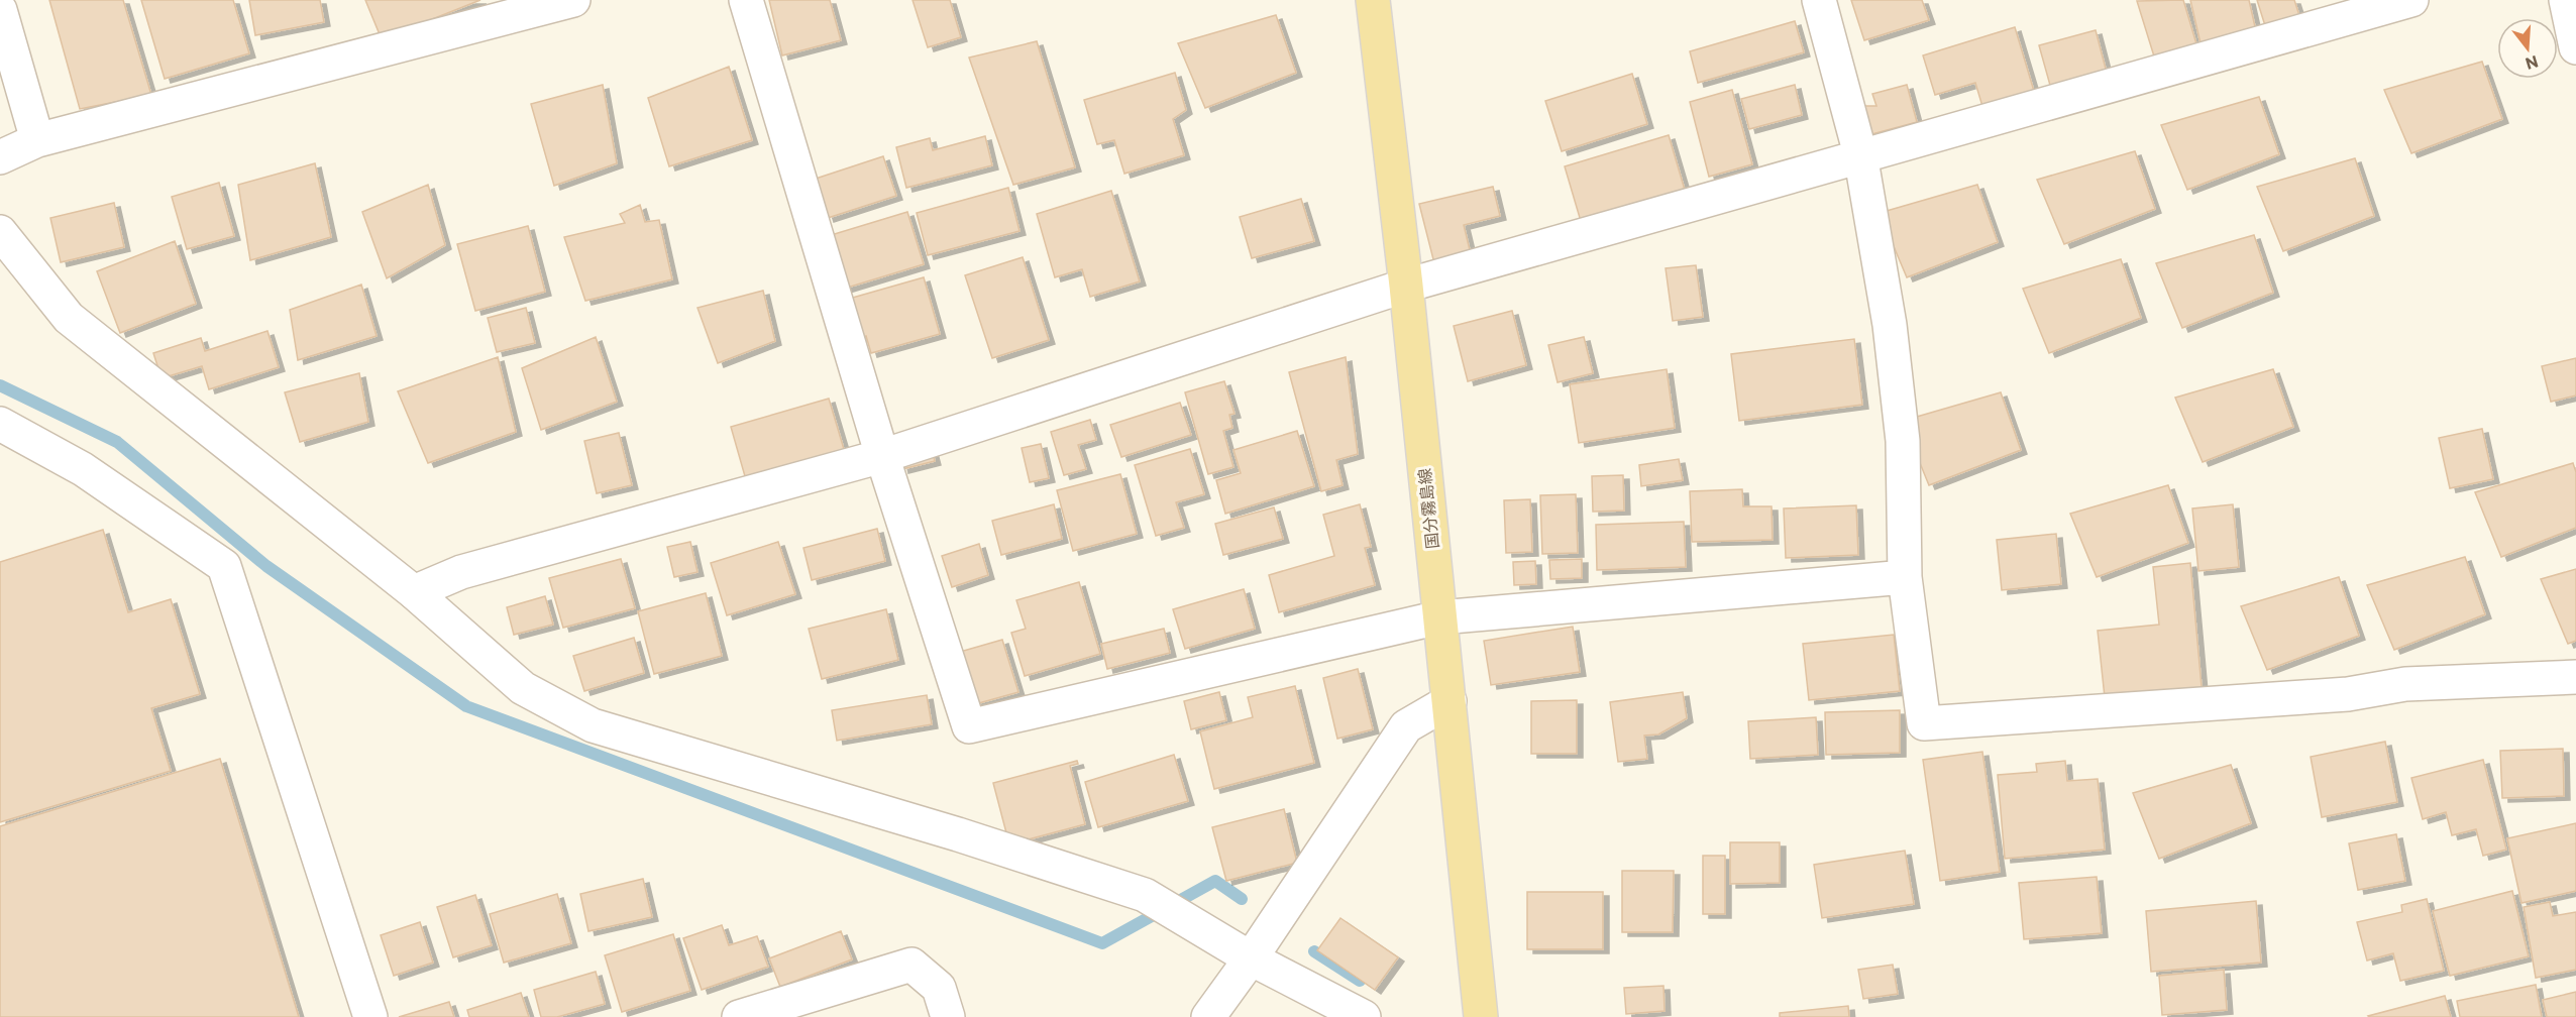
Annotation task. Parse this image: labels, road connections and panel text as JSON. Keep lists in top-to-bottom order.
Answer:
{
  "streets": {
    "main road": ["国分霧島線"]
  },
  "north": "bottom"
}
